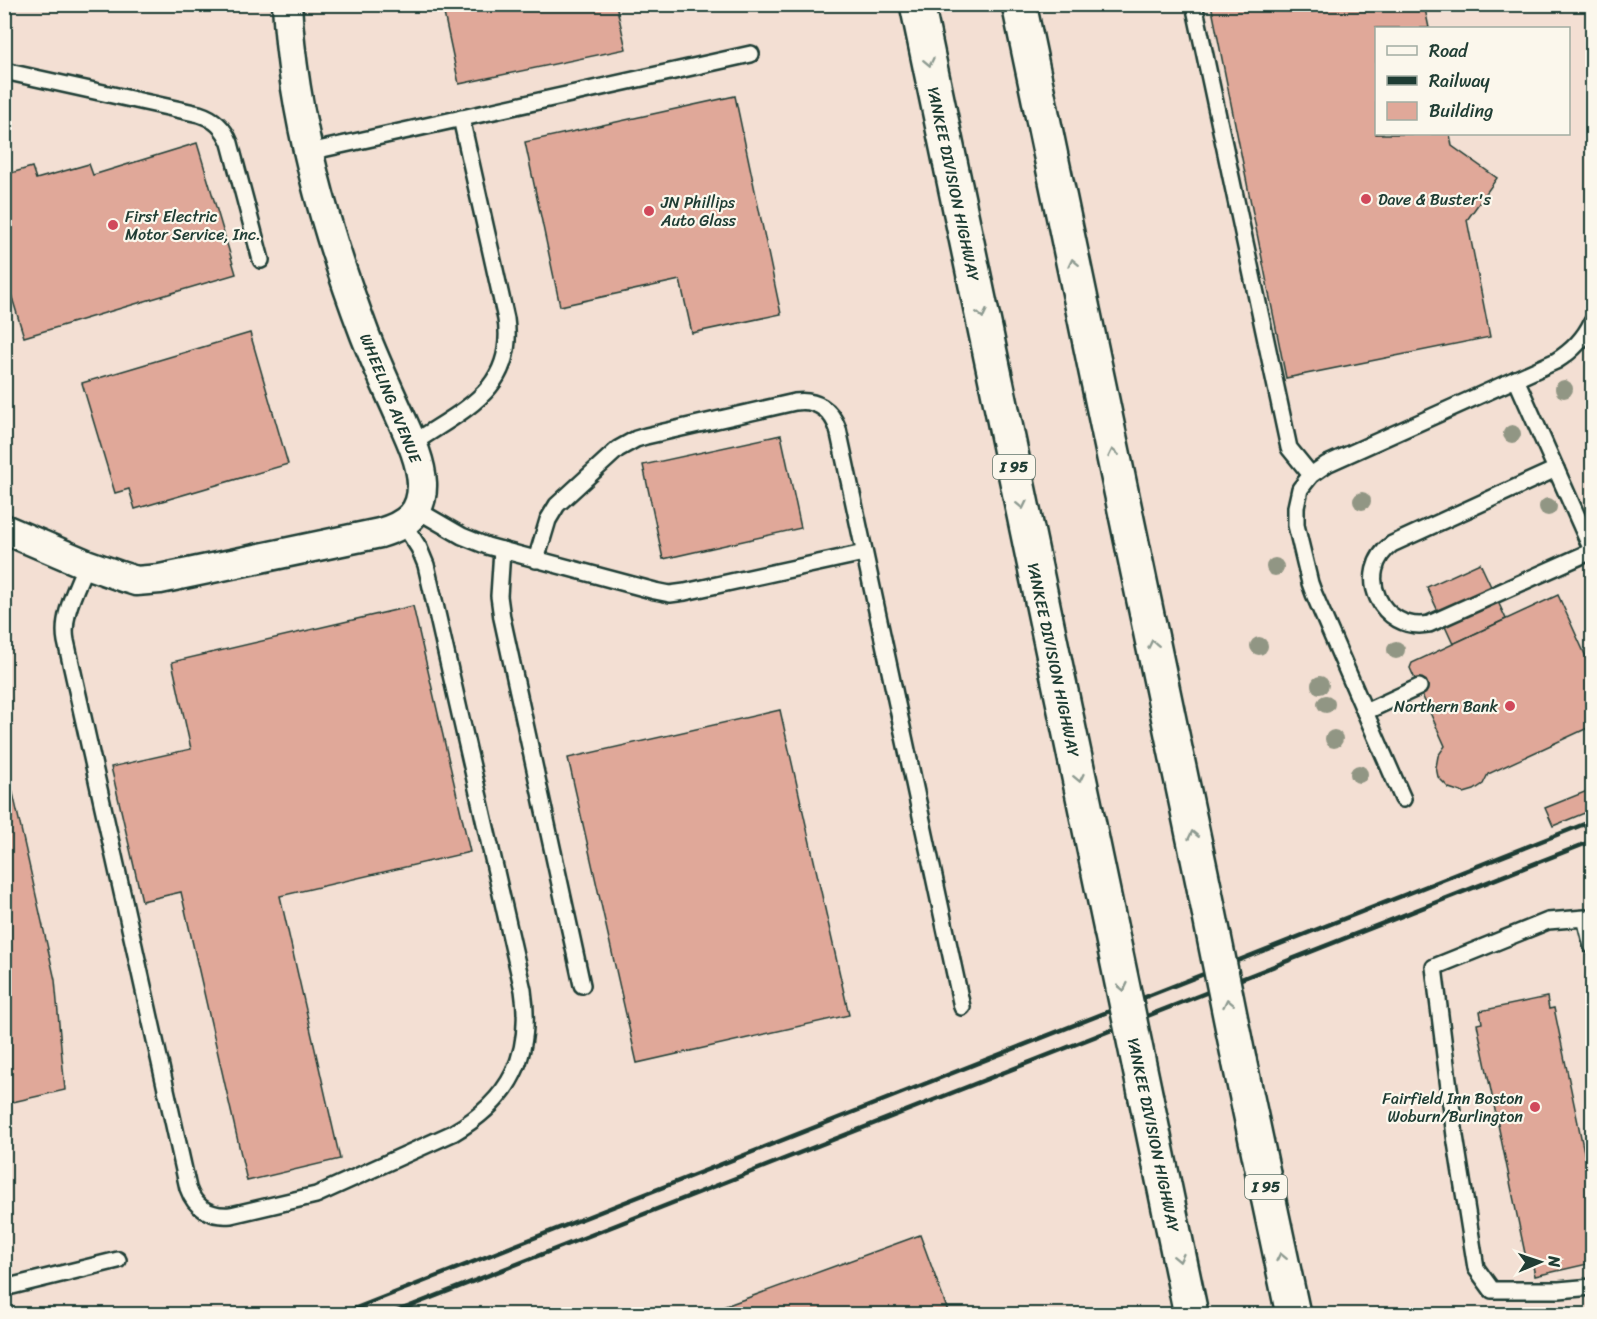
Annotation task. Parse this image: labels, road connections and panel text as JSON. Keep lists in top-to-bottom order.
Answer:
{
  "streets": {
    "highway": ["YANKEE DIVISION HIGHWAY", "I 95"],
    "street": ["WHEELING AVENUE"]
  },
  "places": [
    "Dave & Buster's",
    "JN Phillips Auto Glass",
    "First Electric Motor Service, Inc.",
    "Northern Bank",
    "Fairfield Inn Boston Woburn/Burlington"
  ],
  "legend": ["Road", "Railway", "Building"],
  "north": "right"
}
